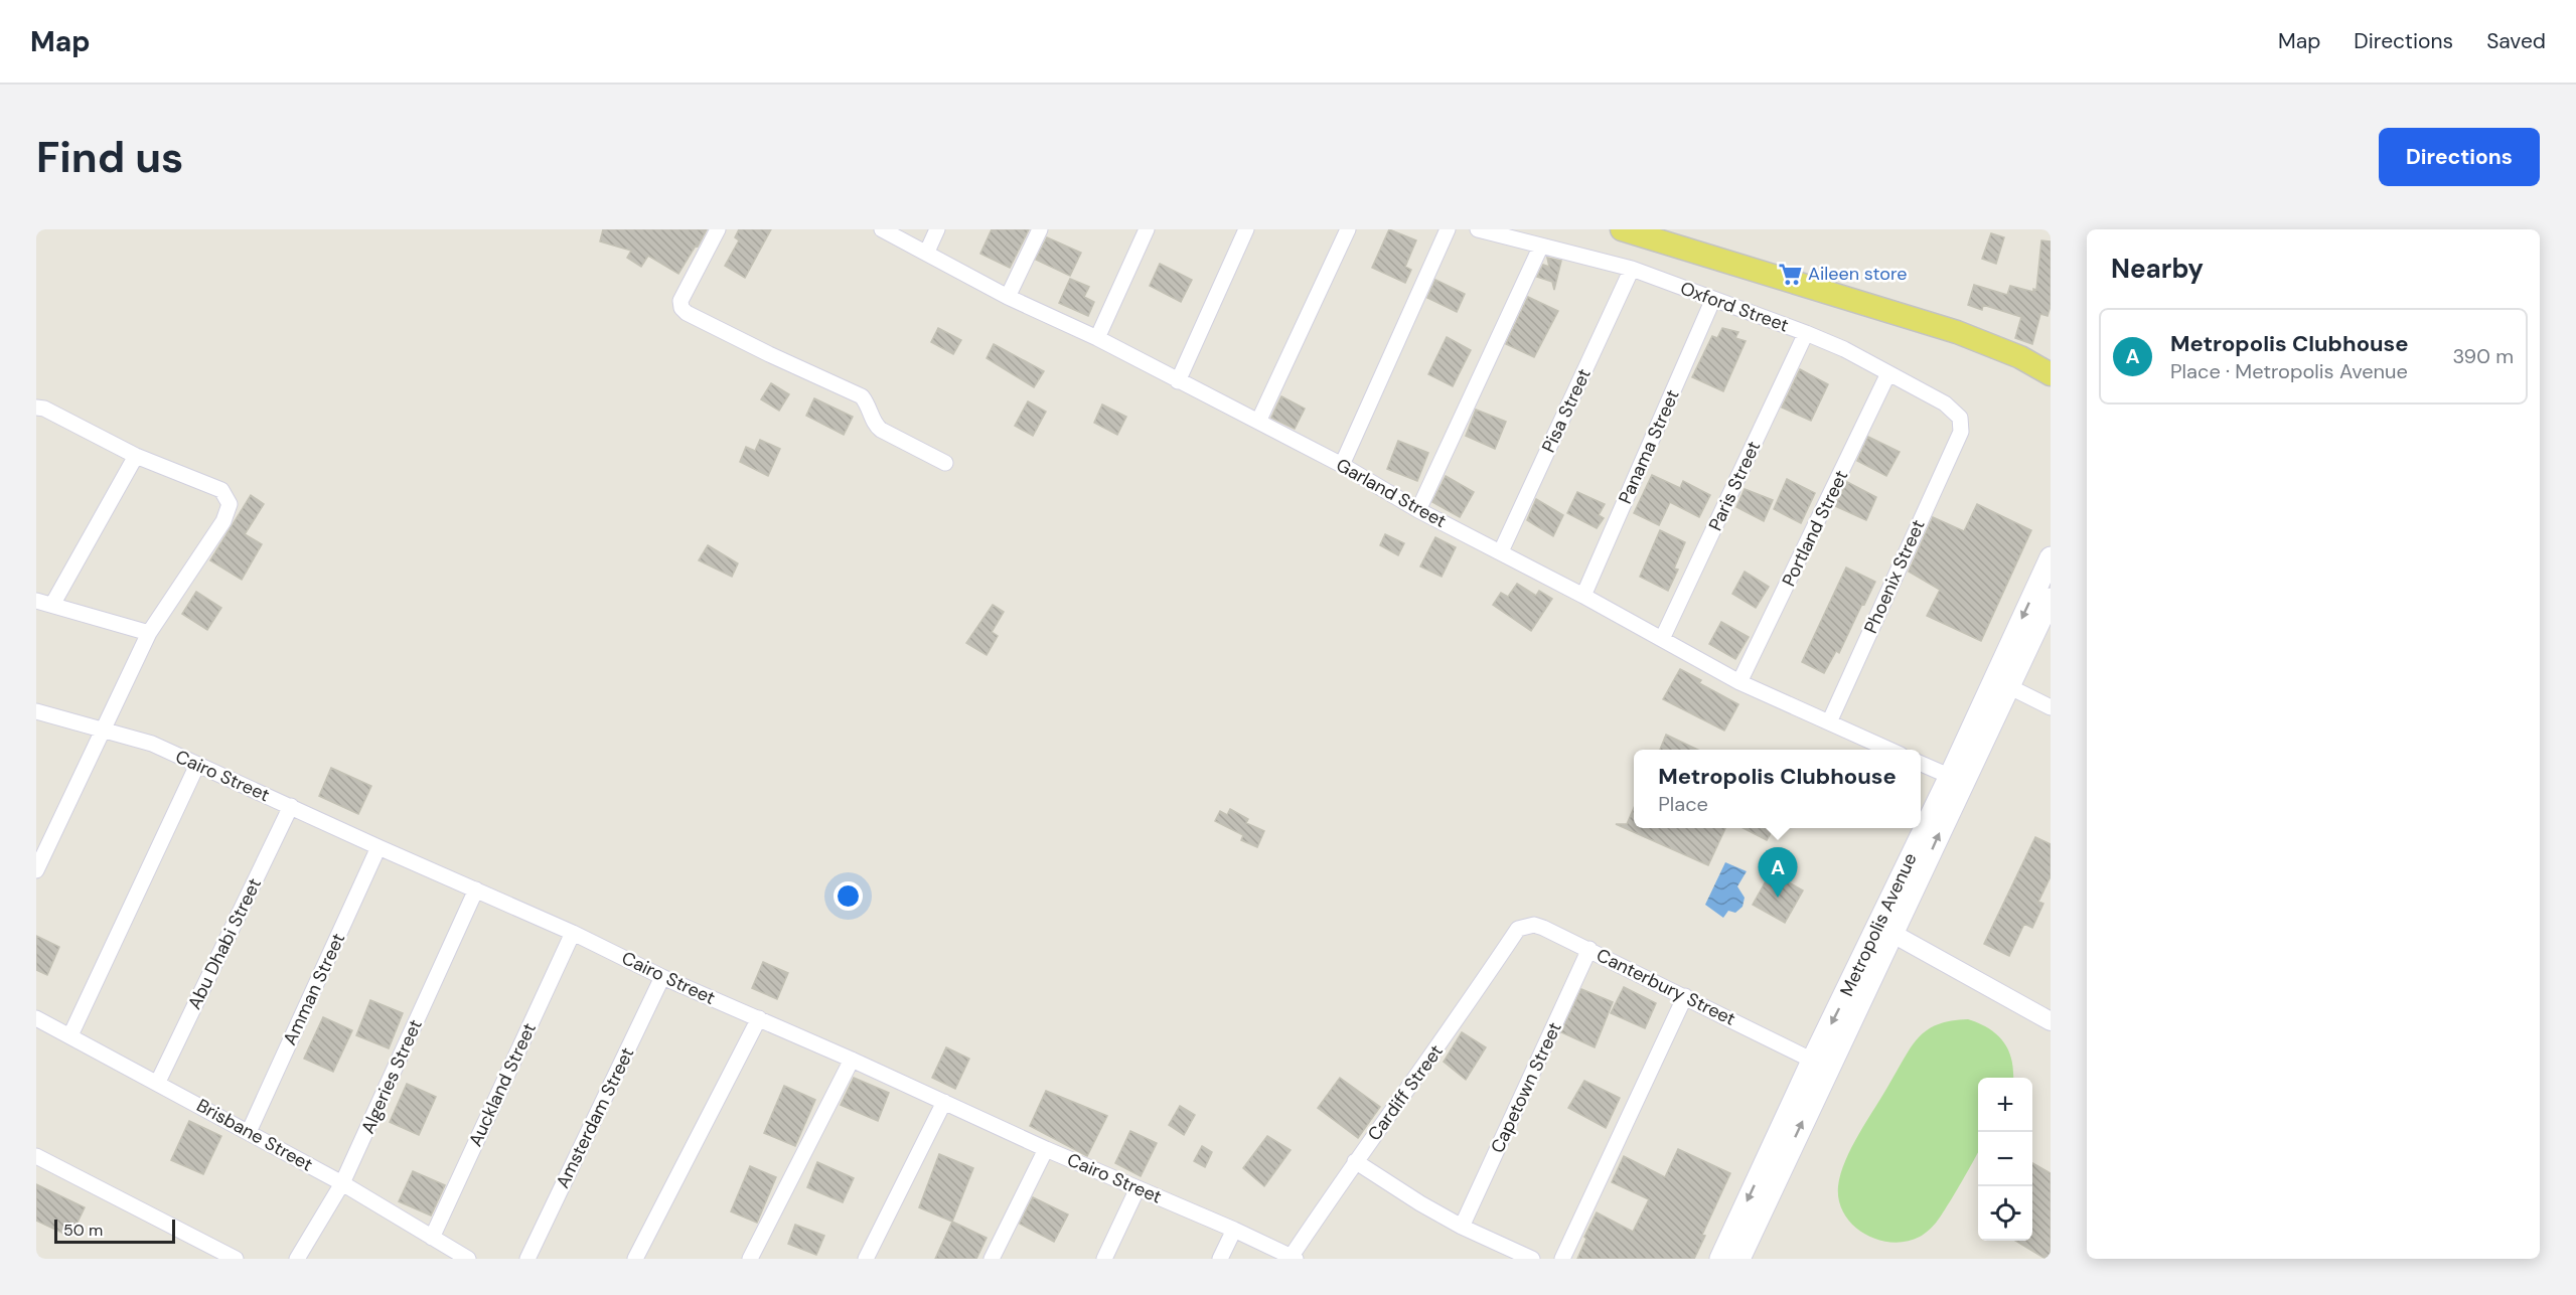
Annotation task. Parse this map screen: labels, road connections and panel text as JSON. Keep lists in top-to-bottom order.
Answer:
{
  "streets": {
    "main road": ["Metropolis Avenue"],
    "street": [
      "Oxford Street",
      "Pisa Street",
      "Panama Street",
      "Paris Street",
      "Garland Street",
      "Portland Street",
      "Phoenix Street",
      "Cairo Street",
      "Abu Dhabi Street",
      "Canterbury Street",
      "Amman Street",
      "Algeries Street",
      "Auckland Street",
      "Capetown Street",
      "Cardiff Street",
      "Amsterdam Street",
      "Brisbane Street"
    ]
  },
  "crossings": [
    ["Oxford Street", "Pisa Street"],
    ["Oxford Street", "Panama Street"],
    ["Oxford Street", "Paris Street"],
    ["Oxford Street", "Portland Street"],
    ["Oxford Street", "Phoenix Street"],
    ["Pisa Street", "Garland Street"],
    ["Panama Street", "Garland Street"],
    ["Paris Street", "Garland Street"],
    ["Garland Street", "Portland Street"],
    ["Garland Street", "Phoenix Street"],
    ["Cairo Street", "Abu Dhabi Street"],
    ["Cairo Street", "Amman Street"],
    ["Cairo Street", "Algeries Street"],
    ["Cairo Street", "Auckland Street"],
    ["Cairo Street", "Cardiff Street"],
    ["Cairo Street", "Amsterdam Street"],
    ["Metropolis Avenue", "Canterbury Street"],
    ["Abu Dhabi Street", "Brisbane Street"],
    ["Canterbury Street", "Capetown Street"],
    ["Canterbury Street", "Cardiff Street"],
    ["Amman Street", "Brisbane Street"],
    ["Algeries Street", "Brisbane Street"],
    ["Auckland Street", "Brisbane Street"]
  ],
  "places": {
    "supermarket": ["Aileen store"]
  },
  "scale_bar": "50 m",
  "page": {
    "header": "Map",
    "nav": ["Map", "Directions", "Saved"],
    "buttons": "Directions",
    "title": "Find us",
    "heading": "Nearby",
    "list": [
      {
        "mark": "A",
        "name": "Metropolis Clubhouse",
        "note": "Place · Metropolis Avenue",
        "value": "390 m"
      }
    ],
    "popup": ["Metropolis Clubhouse", "Place"],
    "pins": "A",
    "map_buttons": ["+", "−"],
    "scale": "50 m"
  }
}
